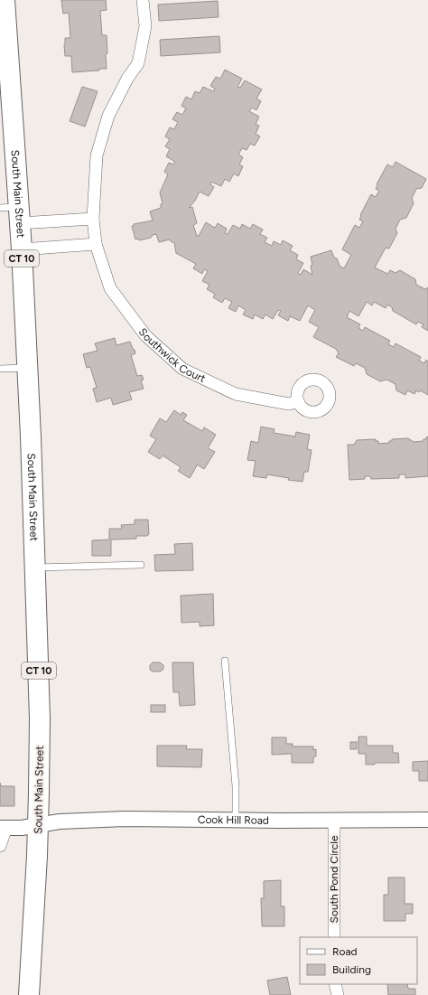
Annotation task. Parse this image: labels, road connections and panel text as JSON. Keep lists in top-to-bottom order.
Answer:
{
  "streets": {
    "highway": ["South Main Street", "CT 10"],
    "street": ["Southwick Court", "Cook Hill Road", "South Pond Circle"]
  },
  "crossings": [
    ["South Main Street", "Cook Hill Road"],
    ["Cook Hill Road", "South Pond Circle"]
  ],
  "legend": ["Road", "Building"]
}
